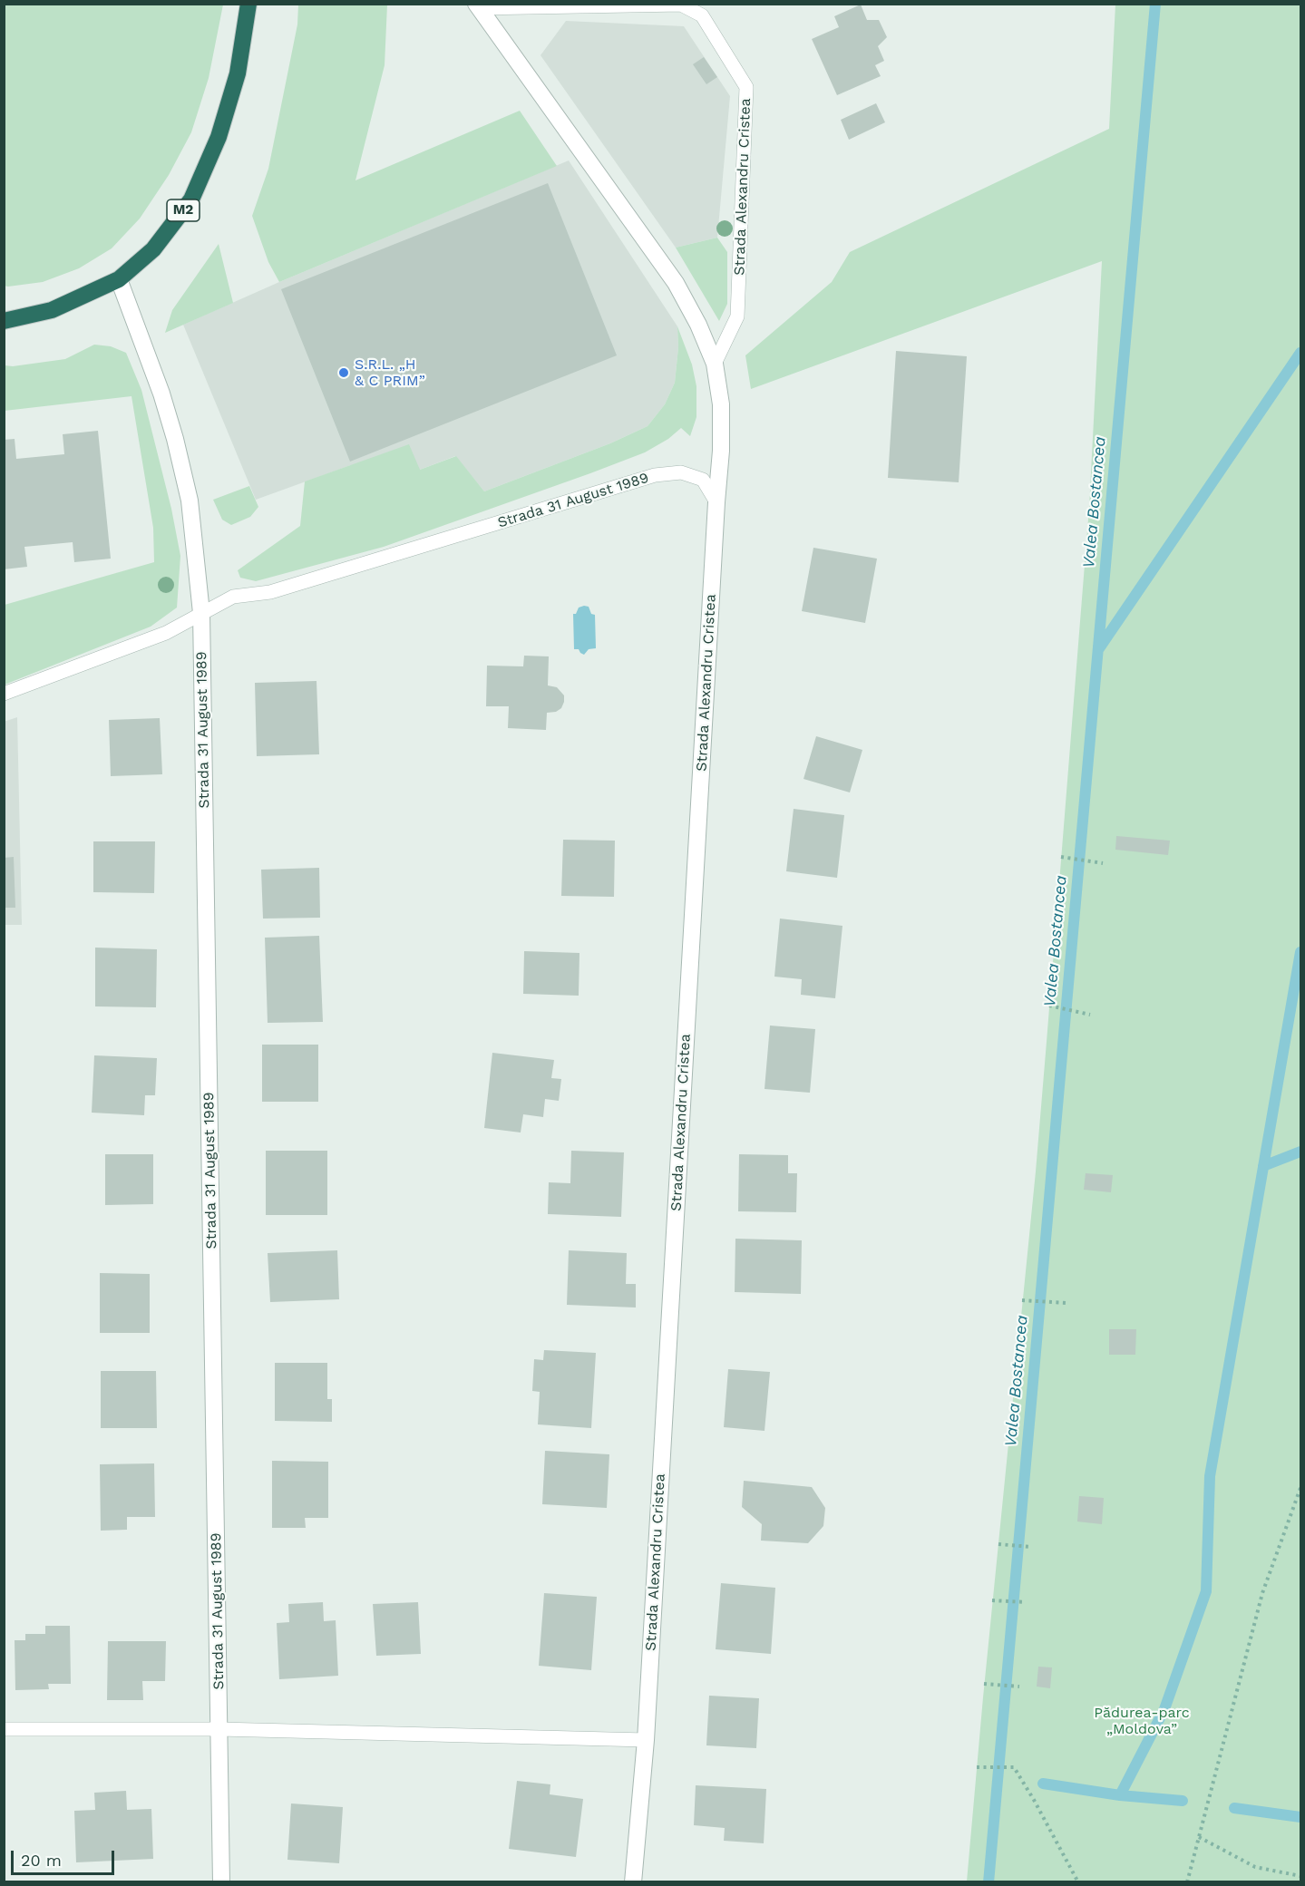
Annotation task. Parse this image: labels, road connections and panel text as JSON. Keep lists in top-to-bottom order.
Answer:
{
  "streets": {
    "highway": ["M2"],
    "street": ["Strada Alexandru Cristea", "Strada 31 August 1989"]
  },
  "crossings": [
    ["Strada Alexandru Cristea", "Strada 31 August 1989"],
    ["M2", "Strada 31 August 1989"]
  ],
  "water": ["Valea Bostancea"],
  "parks": ["Pădurea-parc „Moldova”"],
  "places": ["S.R.L. „H & C PRIM”"],
  "scale_bar": "20 m"
}
